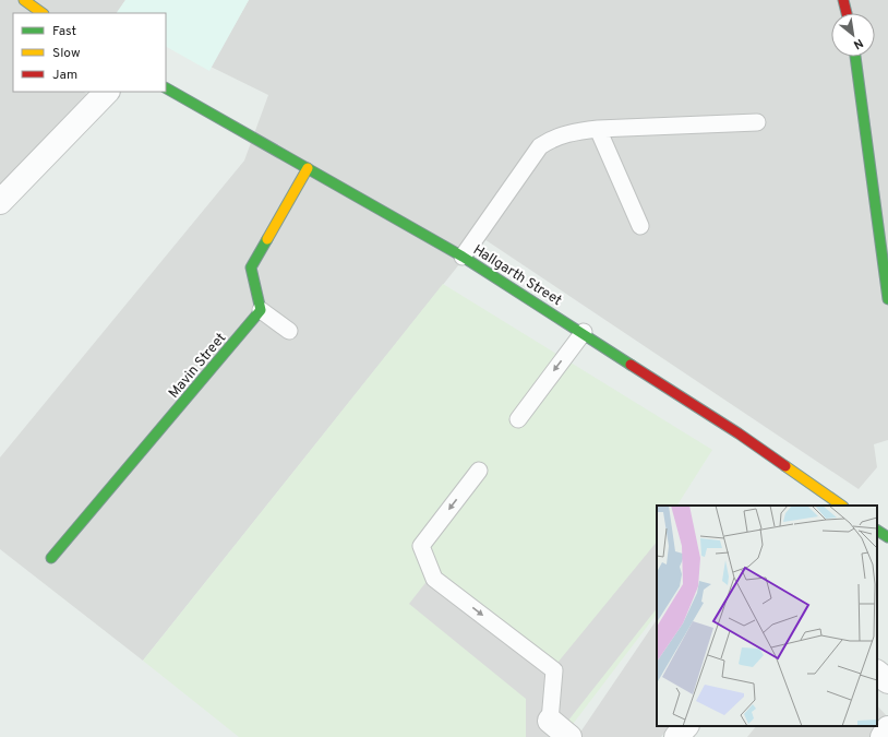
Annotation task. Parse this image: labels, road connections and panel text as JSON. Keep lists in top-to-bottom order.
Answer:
{
  "streets": {
    "street": ["Hallgarth Street", "Mavin Street"]
  },
  "legend": ["Fast", "Slow", "Jam"],
  "north": "bottom right"
}
